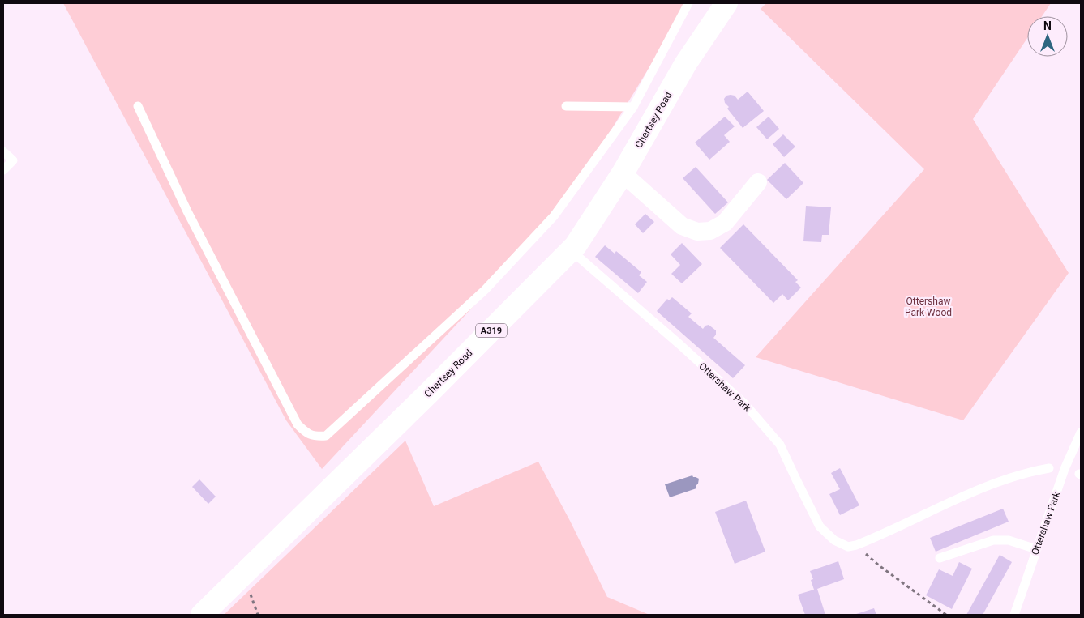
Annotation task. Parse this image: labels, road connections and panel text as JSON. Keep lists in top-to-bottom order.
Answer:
{
  "streets": {
    "main road": ["Chertsey Road", "A319"],
    "lane": ["Ottershaw Park"]
  },
  "crossings": [
    ["Chertsey Road", "Ottershaw Park"]
  ],
  "parks": ["Ottershaw Park Wood"],
  "north": "top"
}
